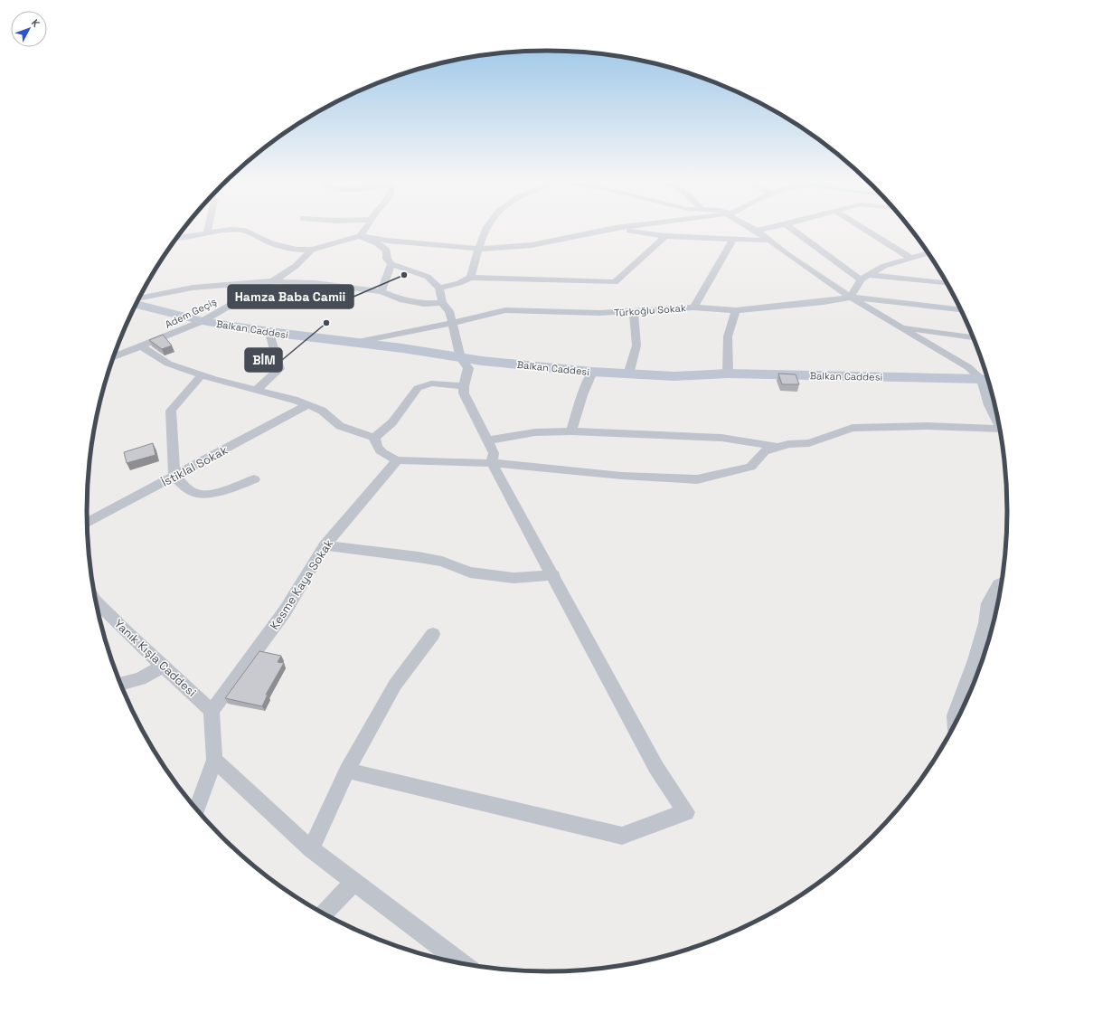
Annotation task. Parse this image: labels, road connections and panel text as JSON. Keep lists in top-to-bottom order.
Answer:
{
  "streets": {
    "main road": ["Balkan Caddesi"],
    "street": [
      "Türkoğlu Sokak",
      "Adem Geçiş",
      "İstiklal Sokak",
      "Kesme Kaya Sokak",
      "Yanık Kışla Caddesi"
    ]
  },
  "crossings": [
    ["Türkoğlu Sokak", "Balkan Caddesi"],
    ["Adem Geçiş", "Balkan Caddesi"],
    ["Kesme Kaya Sokak", "Yanık Kışla Caddesi"]
  ],
  "places": ["Hamza Baba Camii", "BİM"],
  "north": "top right"
}
